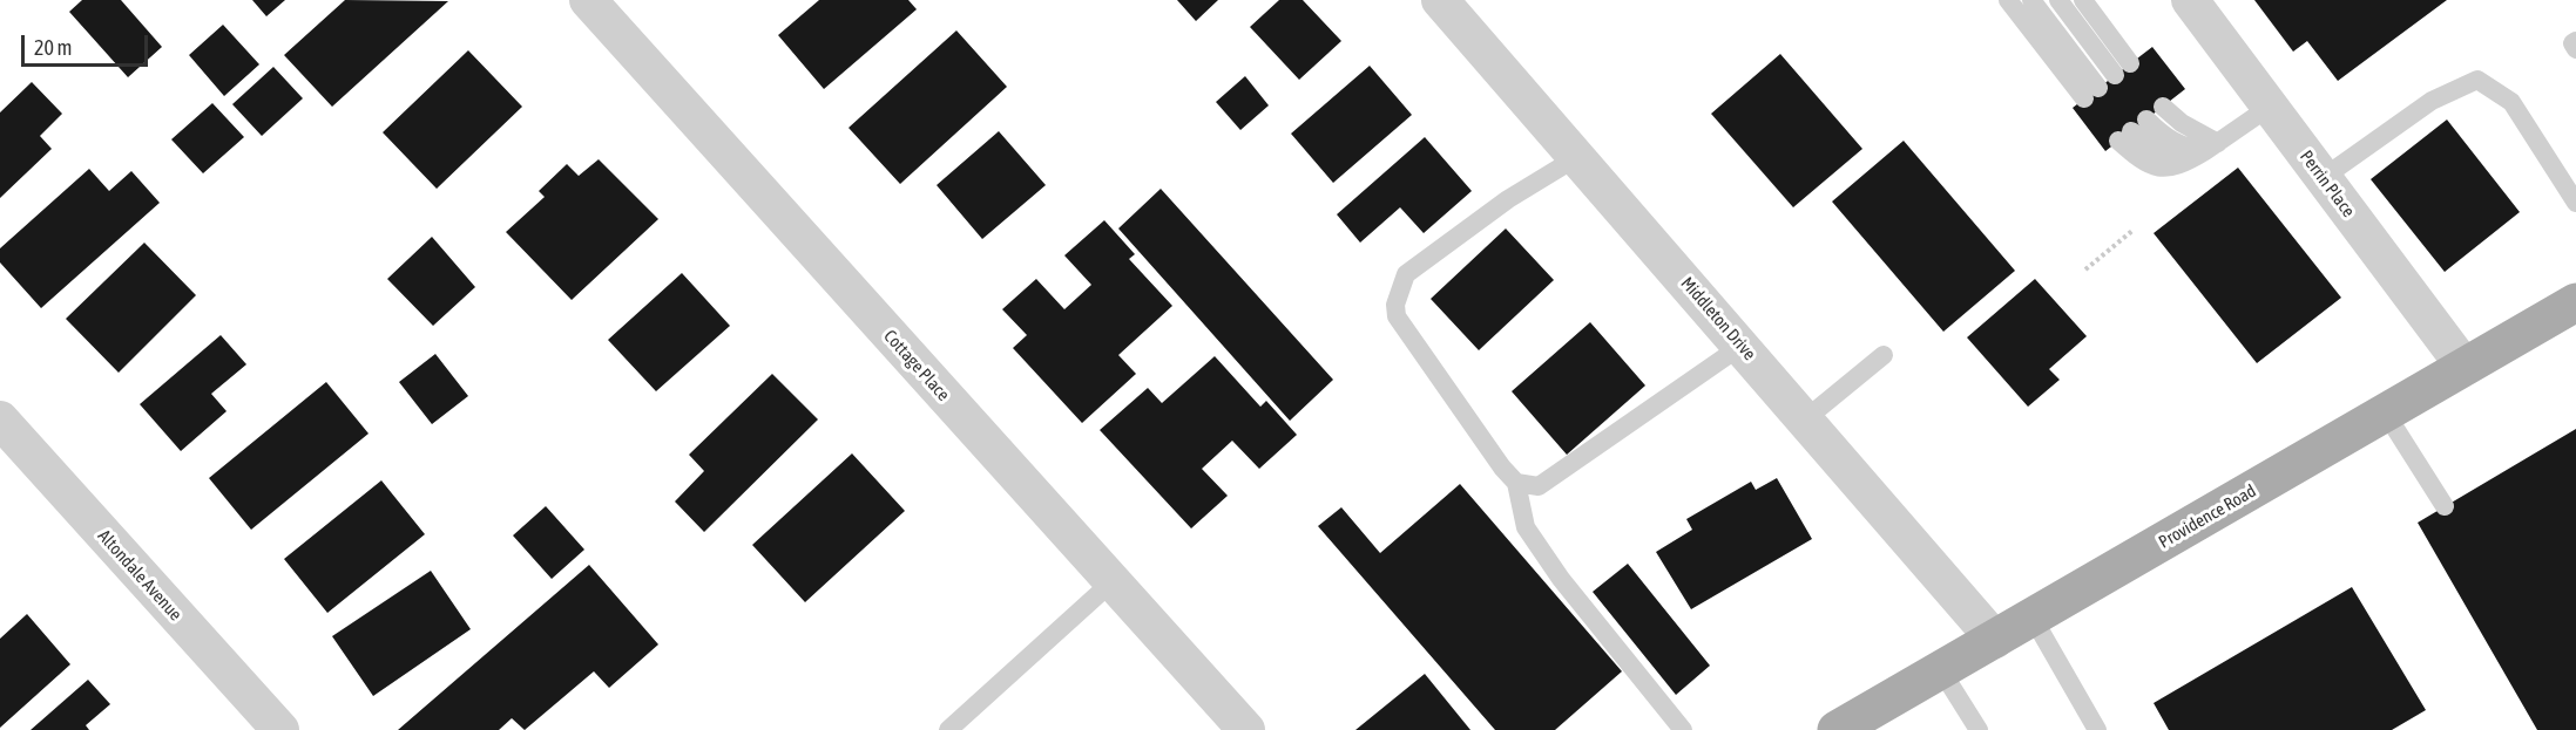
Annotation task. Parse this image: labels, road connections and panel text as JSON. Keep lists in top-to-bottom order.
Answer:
{
  "streets": {
    "main road": ["Providence Road"],
    "street": [
      "Perrin Place",
      "Middleton Drive",
      "Cottage Place",
      "Altondale Avenue"
    ]
  },
  "crossings": [
    ["Perrin Place", "Providence Road"],
    ["Middleton Drive", "Providence Road"]
  ],
  "scale_bar": "20 m"
}
